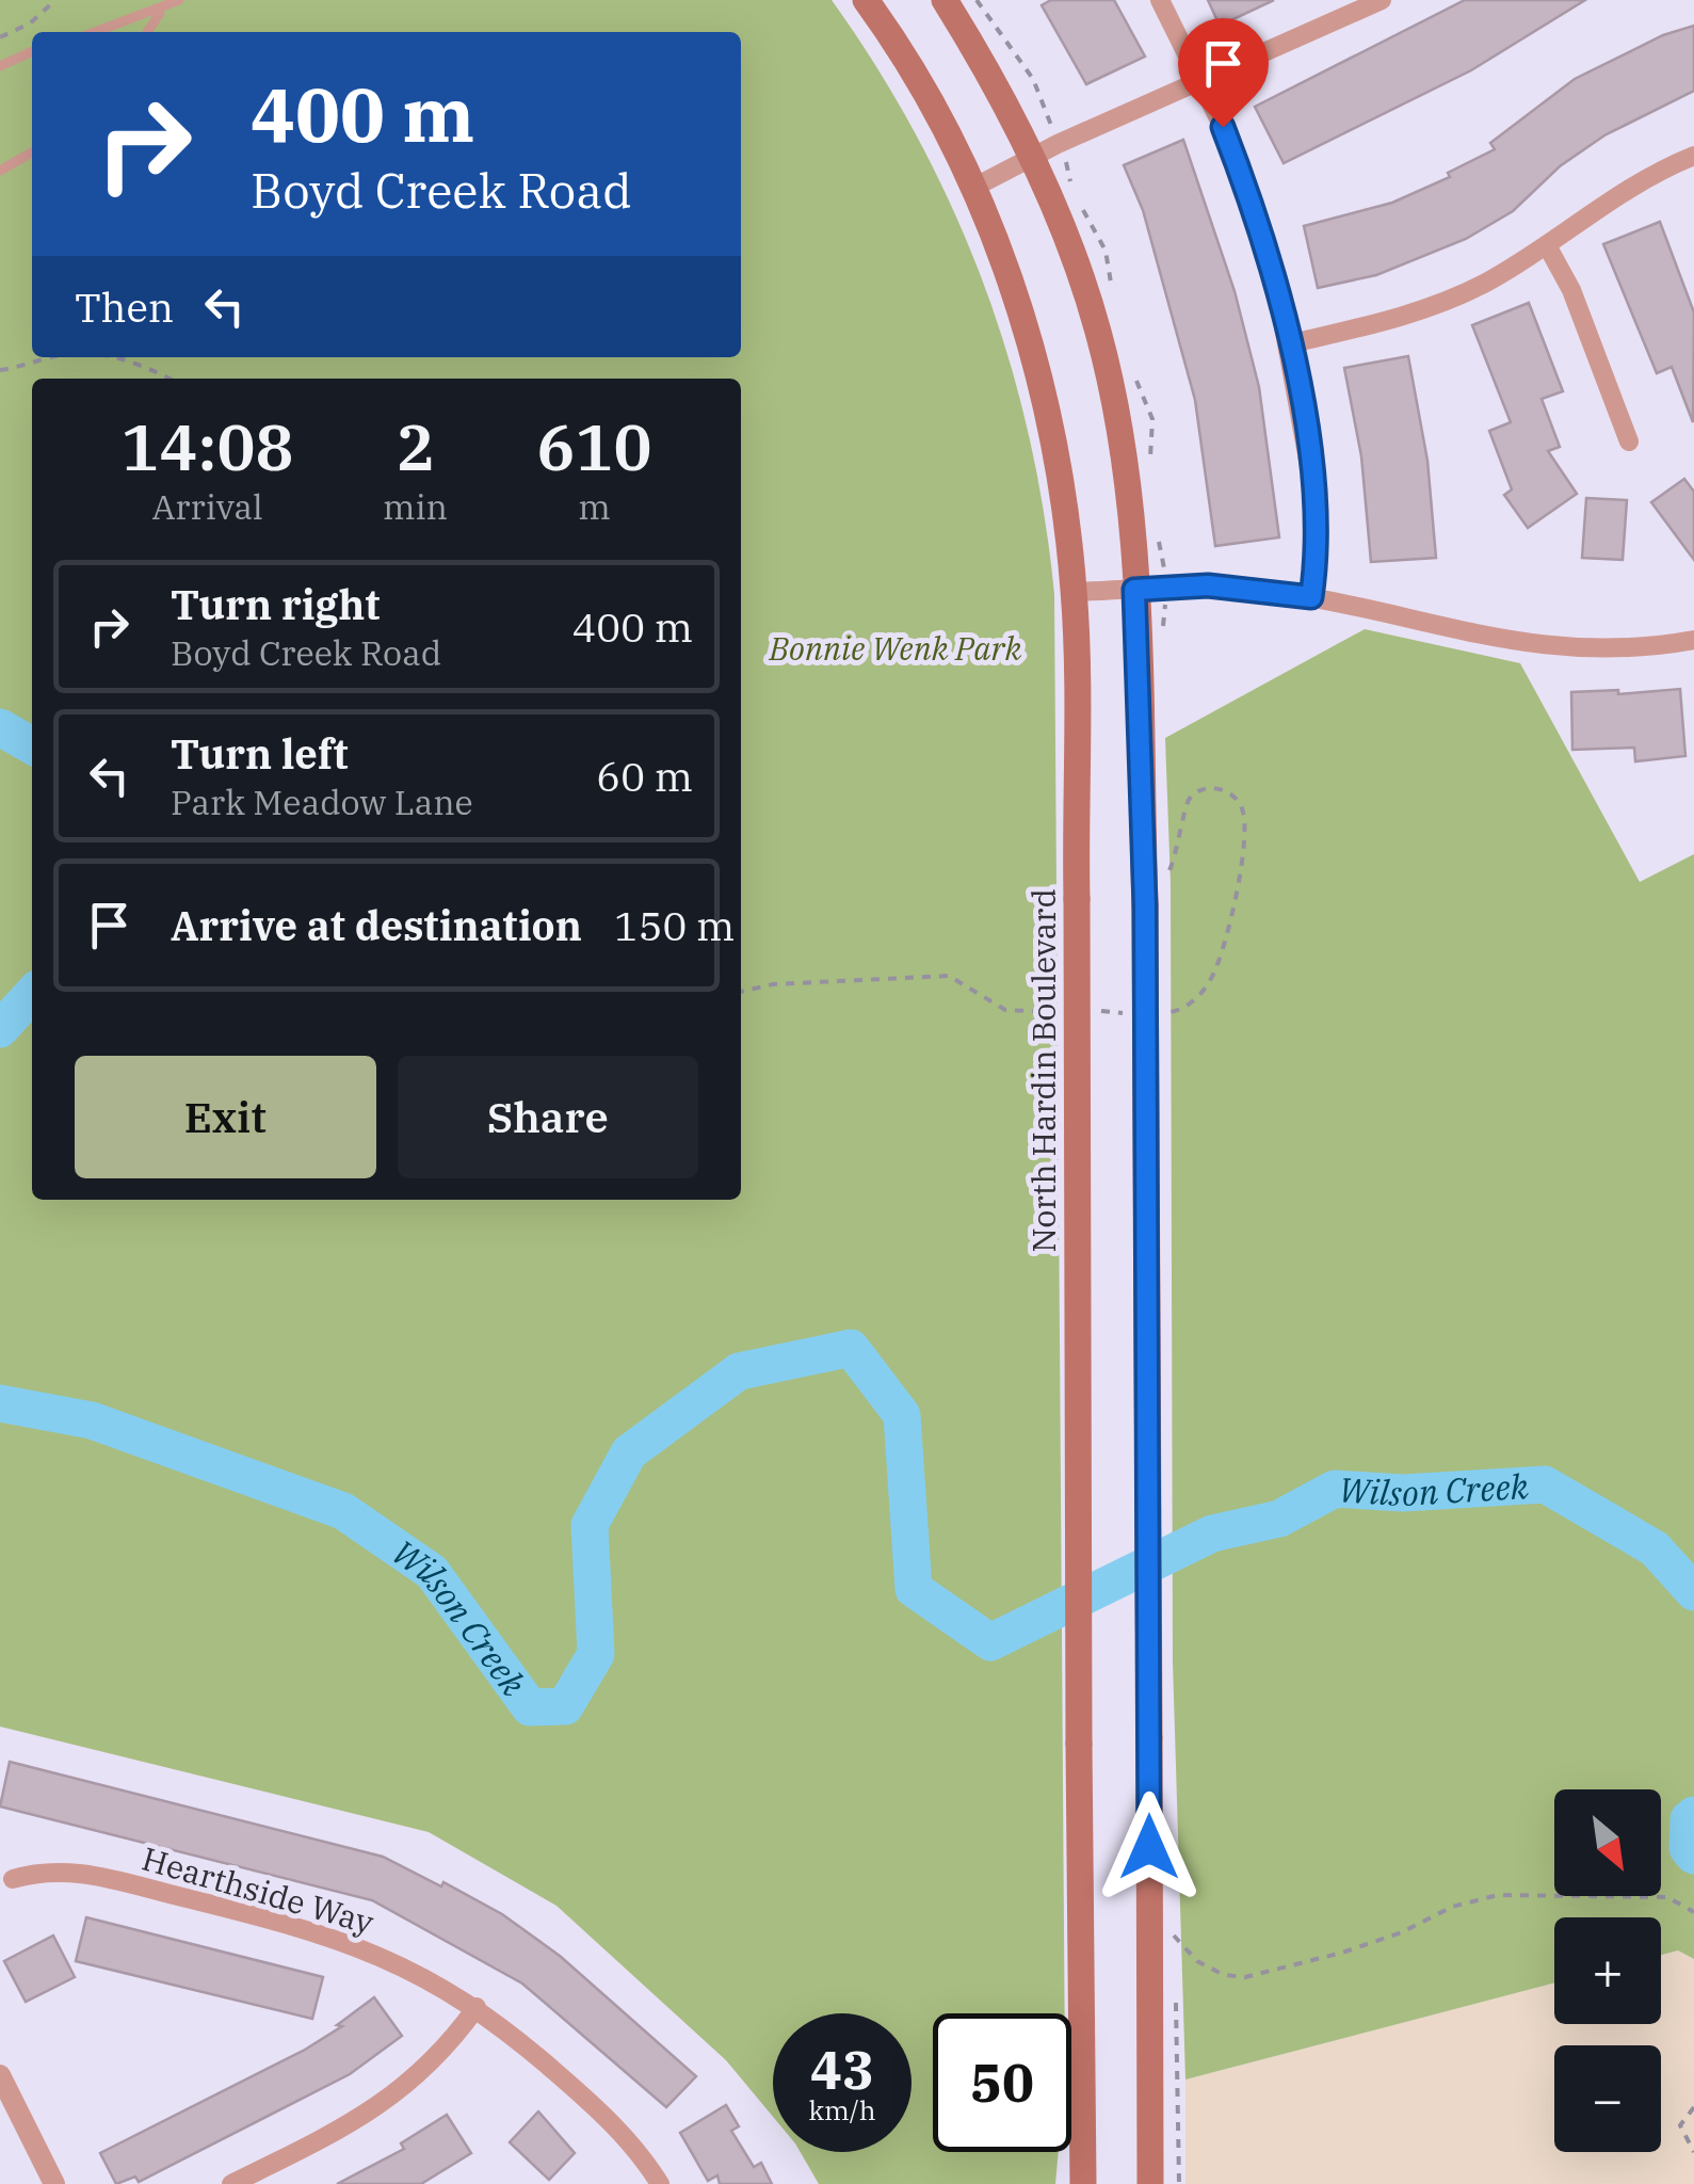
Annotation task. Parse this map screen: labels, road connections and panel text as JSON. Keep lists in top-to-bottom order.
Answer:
{
  "streets": {
    "main road": ["North Hardin Boulevard"],
    "street": ["Hearthside Way"]
  },
  "water": ["Wilson Creek"],
  "parks": ["Bonnie Wenk Park"],
  "north": "bottom right",
  "page": {
    "turn": ["400 m", "Boyd Creek Road"],
    "then": "Then",
    "eta": [
      "14:08",
      "Arrival",
      "2",
      "min",
      "610",
      "m"
    ],
    "list": [
      {
        "name": "Turn right",
        "note": "Boyd Creek Road",
        "value": "400 m"
      },
      {
        "name": "Turn left",
        "note": "Park Meadow Lane",
        "value": "60 m"
      },
      {
        "name": "Arrive at destination",
        "value": "150 m"
      }
    ],
    "buttons": ["Exit", "Share"],
    "map_buttons": ["+", "−"],
    "speed": "43 km/h",
    "limit": "50"
  }
}
